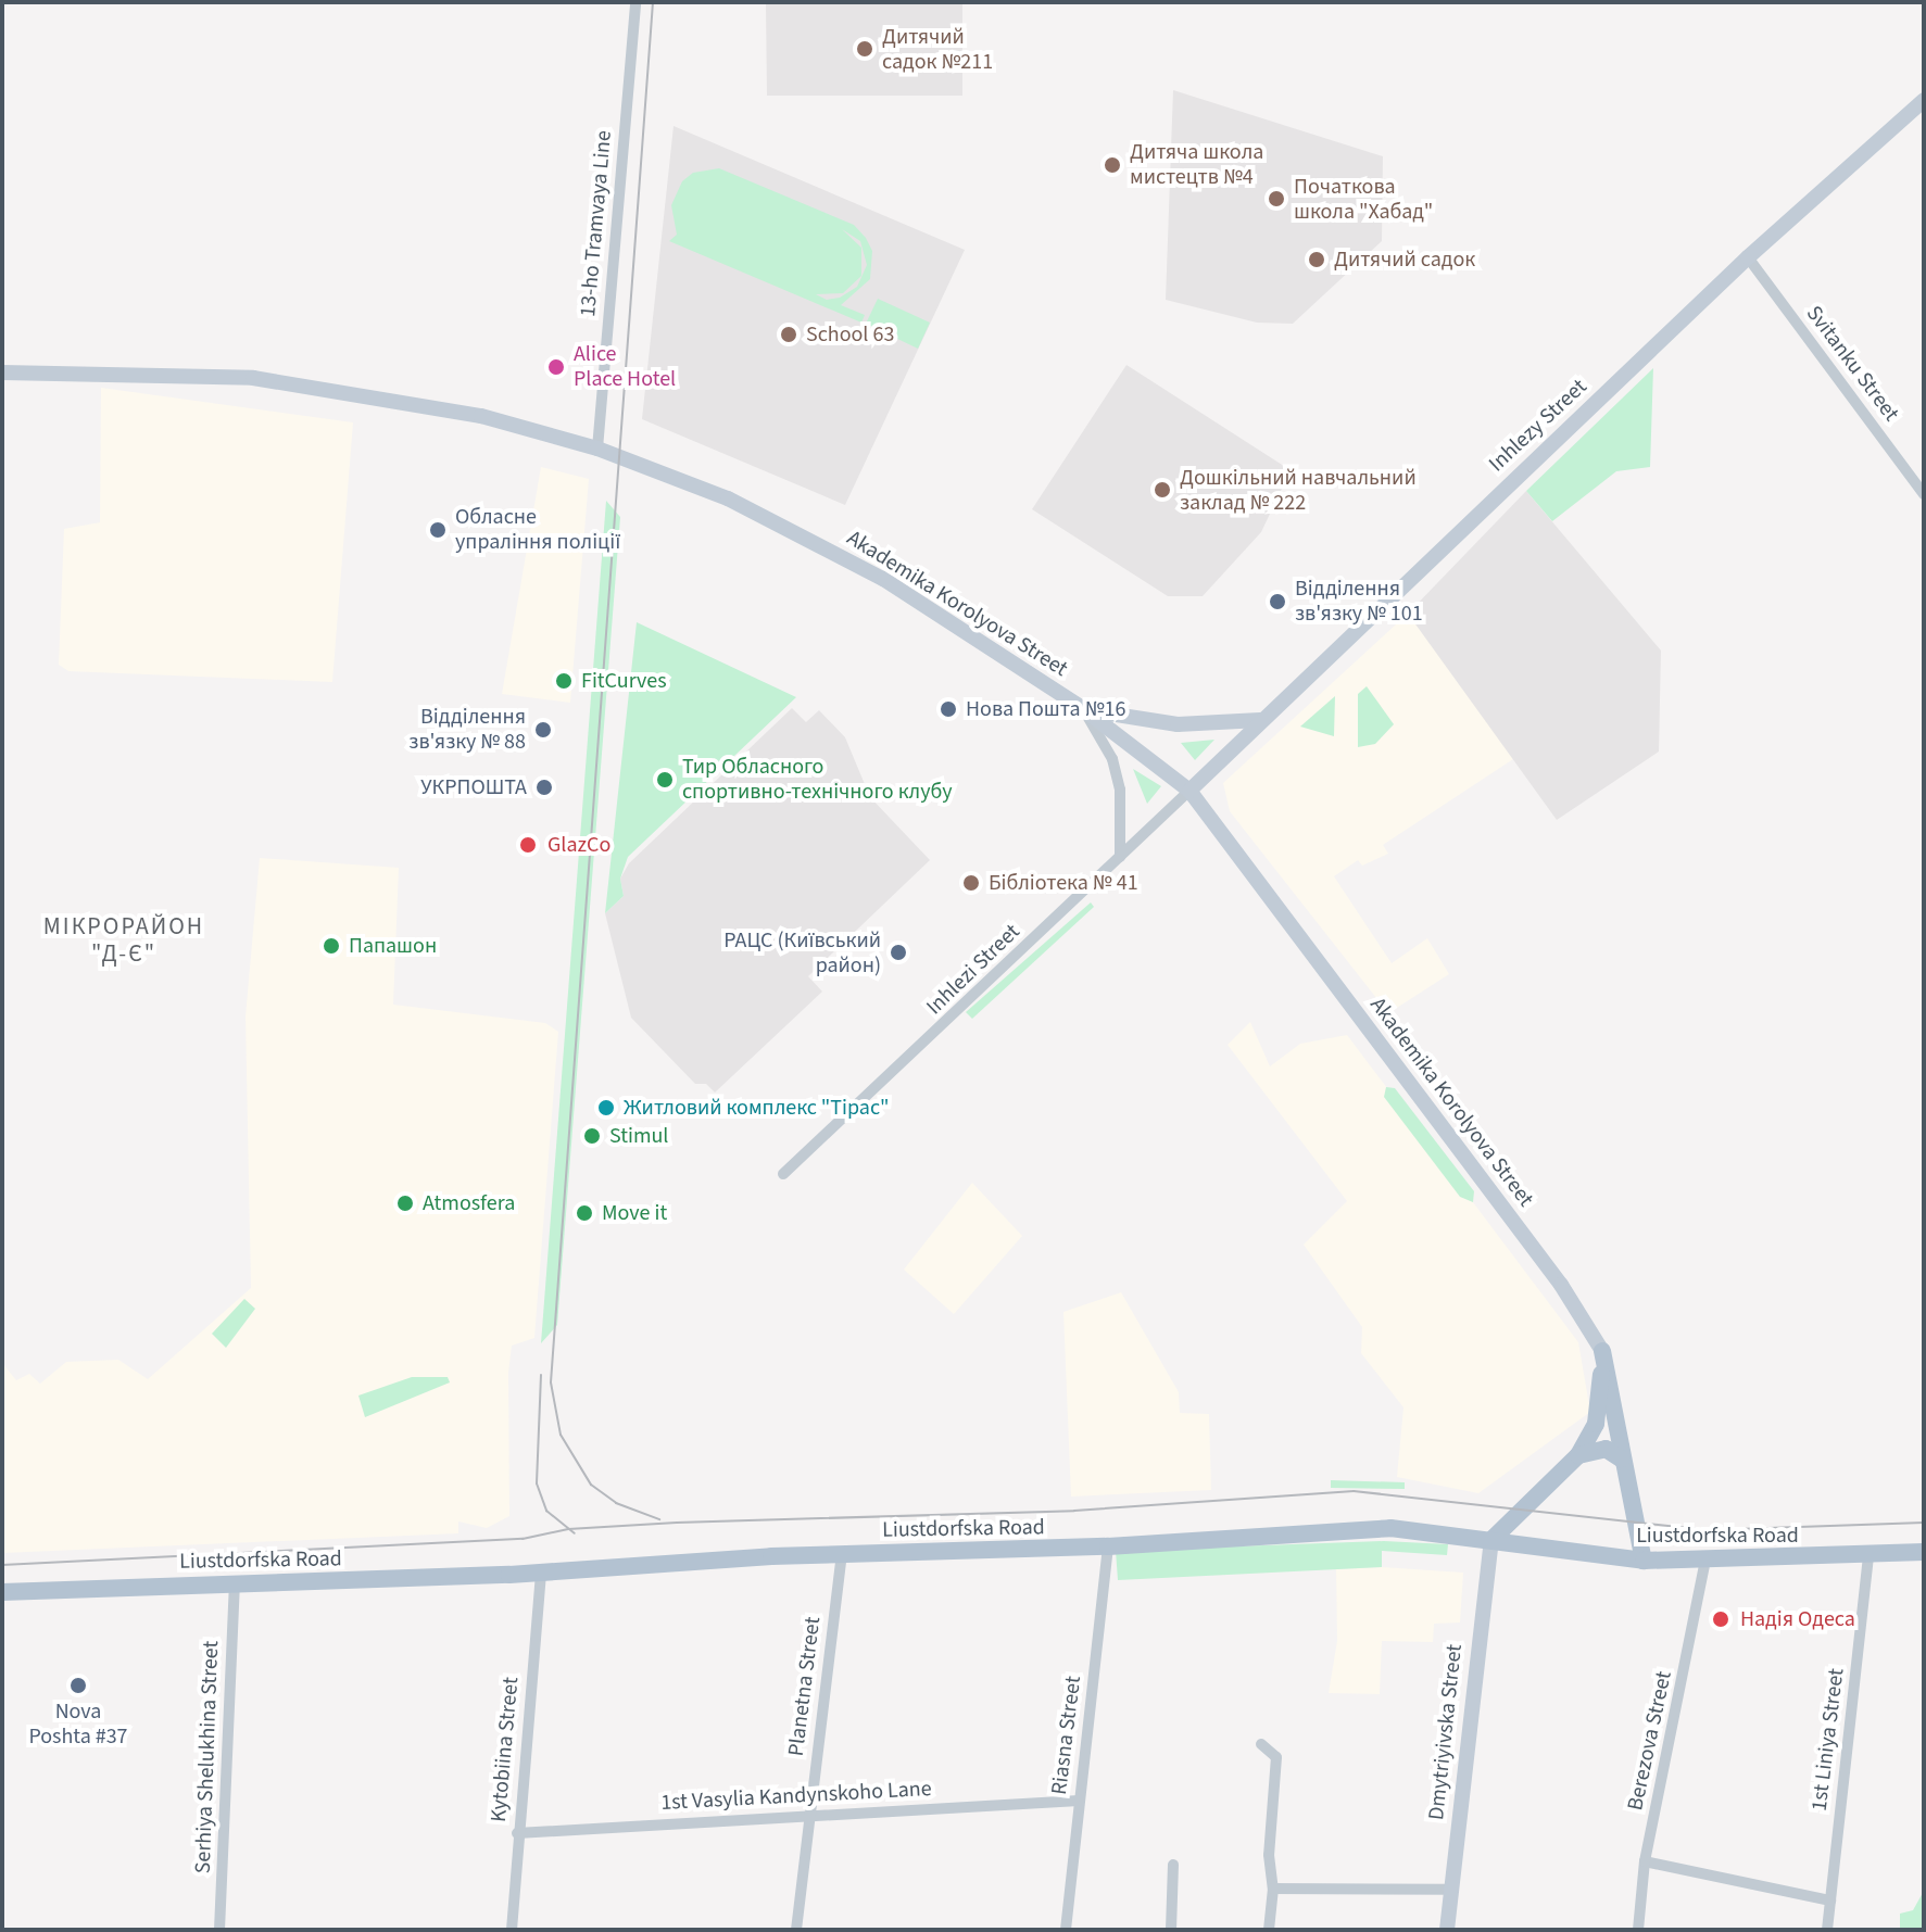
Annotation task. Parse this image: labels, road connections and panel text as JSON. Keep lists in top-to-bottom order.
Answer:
{
  "streets": {
    "main road": [
      "Inhlezy Street",
      "Akademika Korolyova Street",
      "Liustdorfska Road",
      "Dmytriyivska Street"
    ],
    "street": [
      "13-ho Tramvaya Line",
      "Svitanku Street",
      "Inhlezi Street",
      "Planetna Street",
      "Riasna Street",
      "1st Liniya Street",
      "Berezova Street",
      "Kytobiina Street",
      "Serhiya Shelukhina Street",
      "1st Vasylia Kandynskoho Lane"
    ]
  },
  "crossings": [
    ["13-ho Tramvaya Line", "Akademika Korolyova Street"],
    ["Svitanku Street", "Inhlezy Street"],
    ["Inhlezy Street", "Akademika Korolyova Street"],
    ["Inhlezy Street", "Inhlezi Street"],
    ["Akademika Korolyova Street", "Inhlezi Street"],
    ["Liustdorfska Road", "Planetna Street"],
    ["Liustdorfska Road", "Dmytriyivska Street"],
    ["Liustdorfska Road", "Riasna Street"],
    ["Liustdorfska Road", "1st Liniya Street"],
    ["Liustdorfska Road", "Berezova Street"],
    ["Liustdorfska Road", "Kytobiina Street"],
    ["Liustdorfska Road", "Serhiya Shelukhina Street"],
    ["Planetna Street", "1st Vasylia Kandynskoho Lane"],
    ["Riasna Street", "1st Vasylia Kandynskoho Lane"],
    ["Kytobiina Street", "1st Vasylia Kandynskoho Lane"]
  ],
  "districts": ["МІКРОРАЙОН \"Д-Є\""],
  "places": [
    "Дитячий садок №211",
    "Дитяча школа мистецтв №4",
    "Початкова школа \"Хабад\"",
    "Дитячий садок",
    "School 63",
    "Alice Place Hotel",
    "Дошкільний навчальний заклад № 222",
    "Обласне упраління поліції",
    "Відділення зв'язку № 101",
    "FitCurves",
    "Нова Пошта №16",
    "Відділення зв'язку № 88",
    "Тир Обласного спортивно-технічного клубу",
    "УКРПОШТА",
    "GlazCo",
    "Бібліотека № 41",
    "Папашон",
    "РАЦС (Київський район)",
    "Житловий комплекс \"Тірас\"",
    "Stimul",
    "Atmosfera",
    "Move it",
    "Надія Одеса",
    "Nova Poshta #37"
  ]
}
